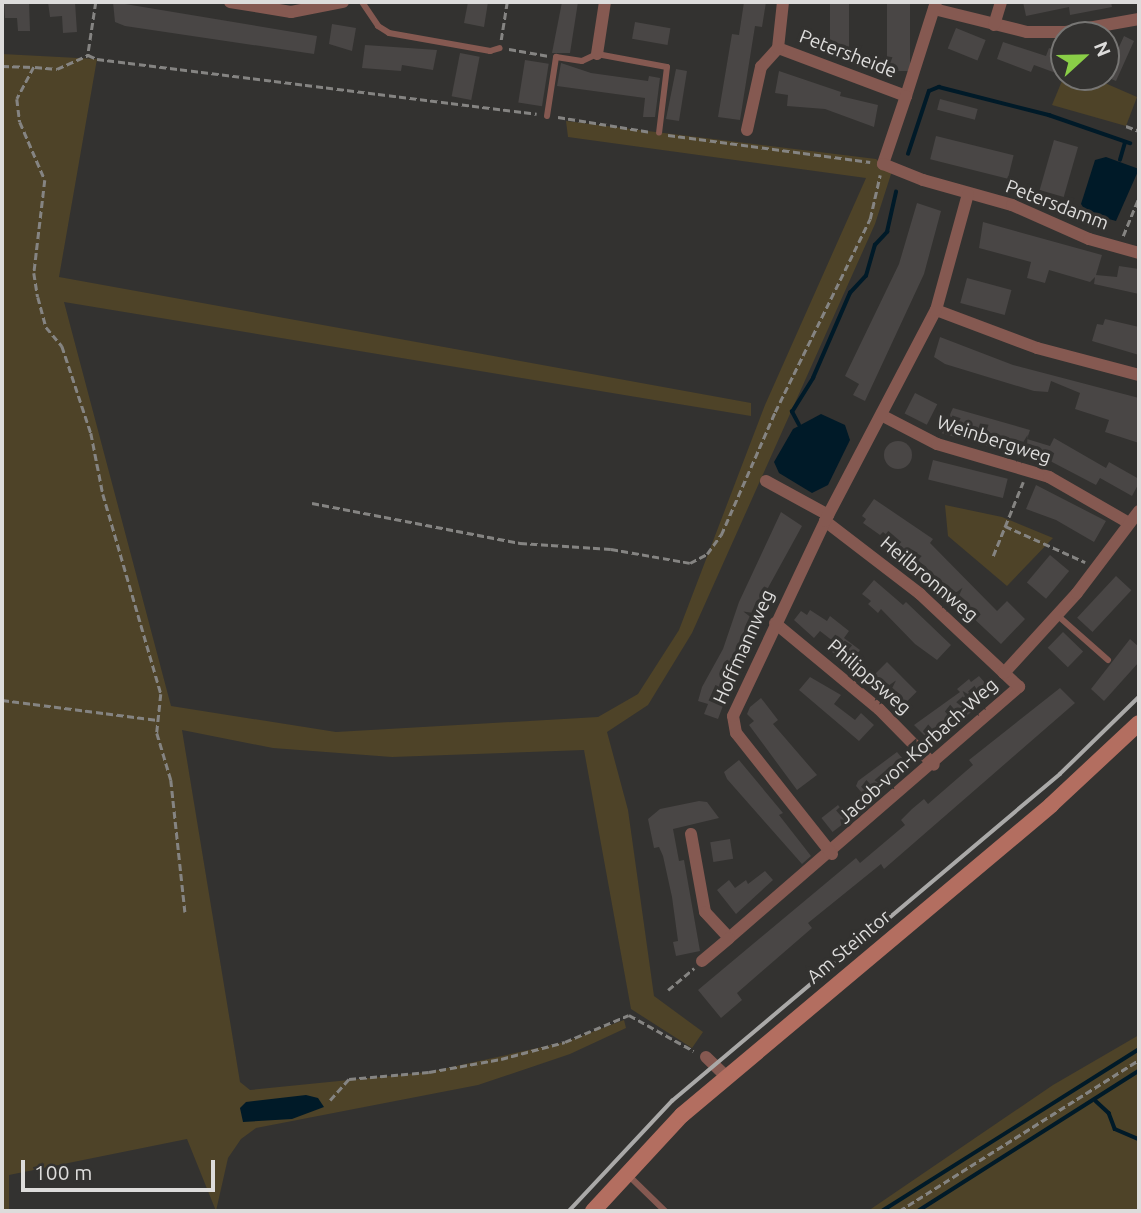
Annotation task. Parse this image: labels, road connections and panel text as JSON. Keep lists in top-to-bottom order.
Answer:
{
  "streets": {
    "street": [
      "Petersheide",
      "Petersdamm",
      "Weinbergweg",
      "Heilbronnweg",
      "Hoffmannweg",
      "Philippsweg",
      "Jacob-von-Korbach-Weg",
      "Am Steintor"
    ]
  },
  "crossings": [
    ["Petersheide", "Petersdamm"],
    ["Petersdamm", "Hoffmannweg"],
    ["Weinbergweg", "Hoffmannweg"],
    ["Weinbergweg", "Jacob-von-Korbach-Weg"],
    ["Heilbronnweg", "Hoffmannweg"],
    ["Heilbronnweg", "Jacob-von-Korbach-Weg"],
    ["Hoffmannweg", "Philippsweg"],
    ["Hoffmannweg", "Jacob-von-Korbach-Weg"],
    ["Philippsweg", "Jacob-von-Korbach-Weg"]
  ],
  "scale_bar": "100 m",
  "north": "right"
}
